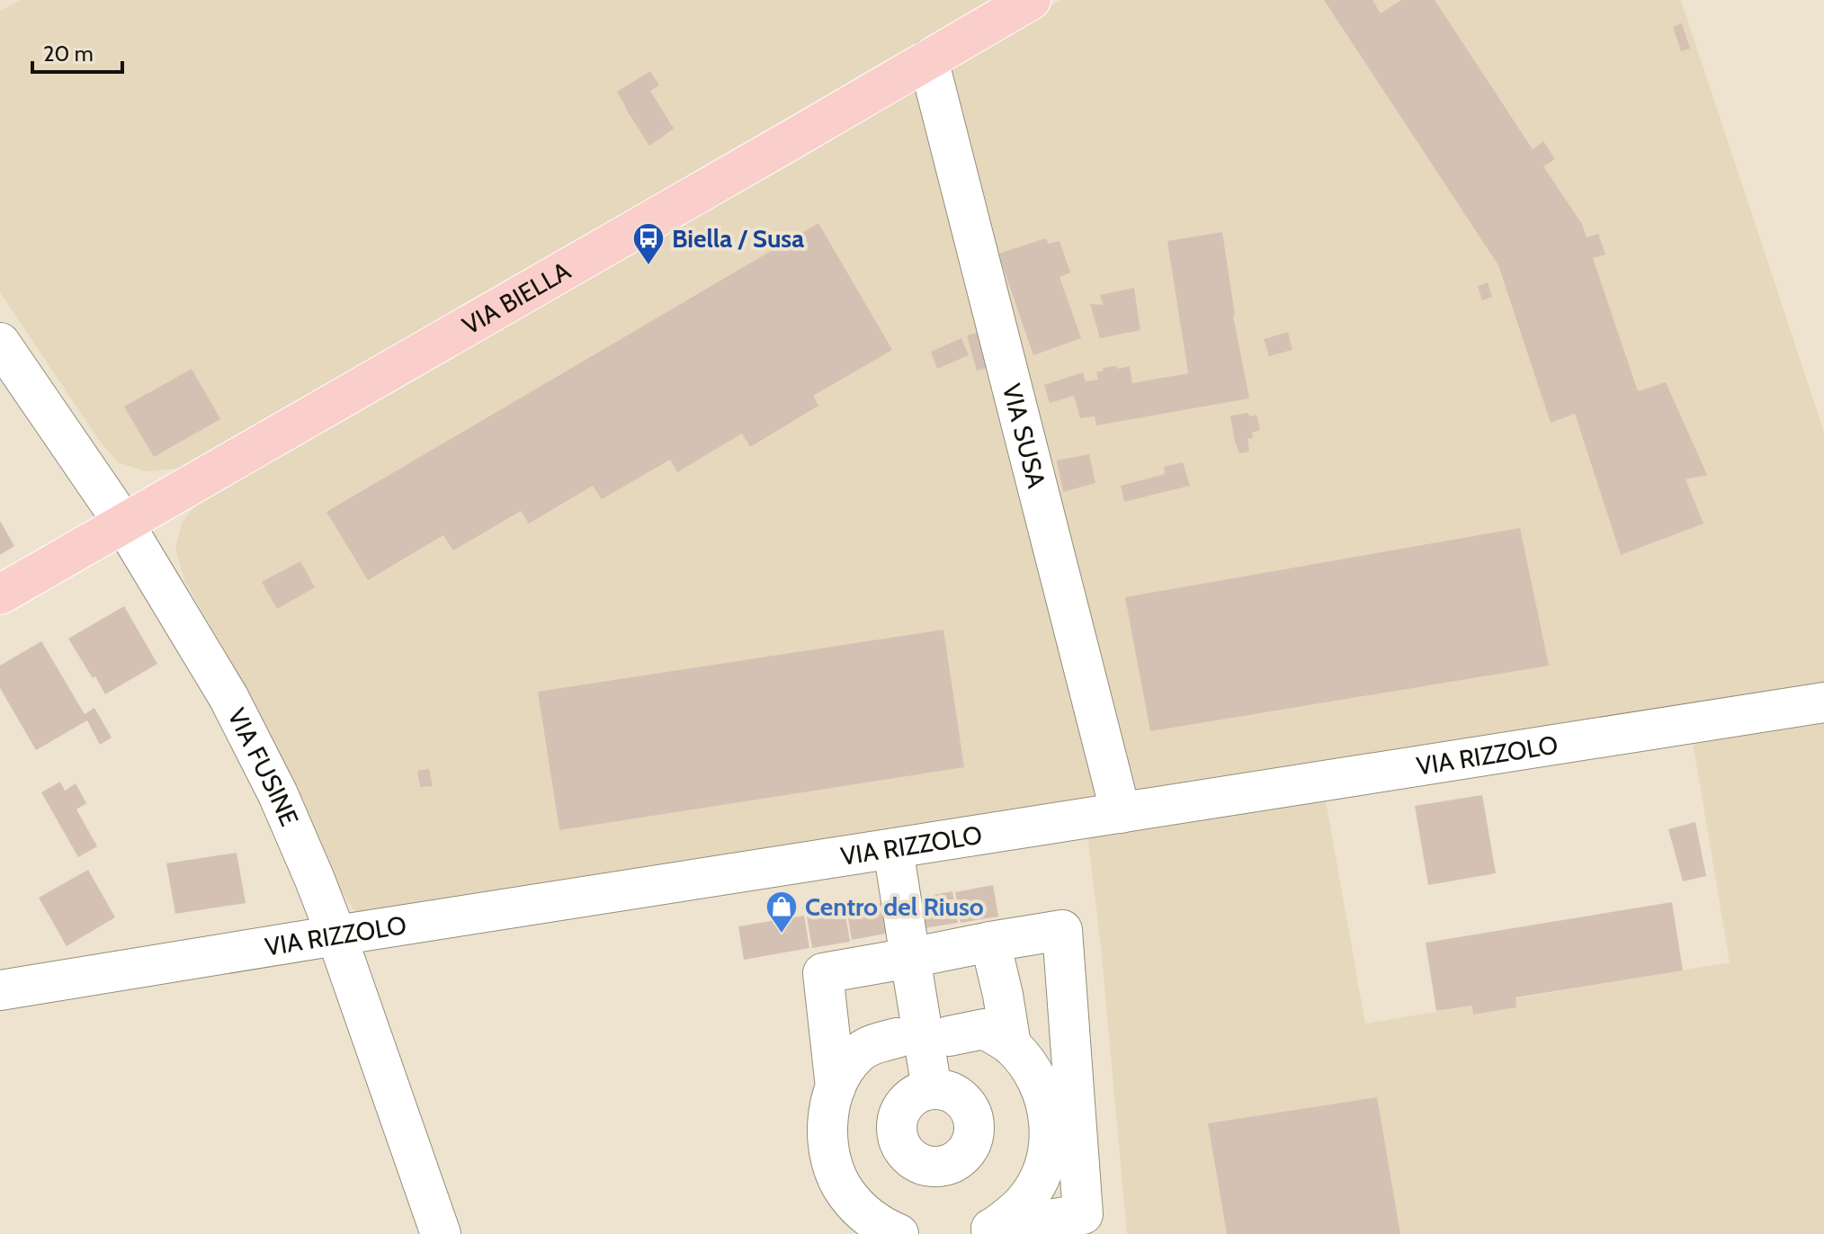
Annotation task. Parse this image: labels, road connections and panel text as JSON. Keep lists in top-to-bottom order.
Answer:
{
  "streets": {
    "main road": ["VIA BIELLA"],
    "street": ["VIA SUSA", "VIA RIZZOLO", "VIA FUSINE"]
  },
  "crossings": [
    ["VIA BIELLA", "VIA SUSA"],
    ["VIA BIELLA", "VIA FUSINE"],
    ["VIA SUSA", "VIA RIZZOLO"],
    ["VIA RIZZOLO", "VIA FUSINE"]
  ],
  "places": {
    "bus stop": ["Biella / Susa"],
    "shop": ["Centro del Riuso"]
  },
  "scale_bar": "20 m"
}
